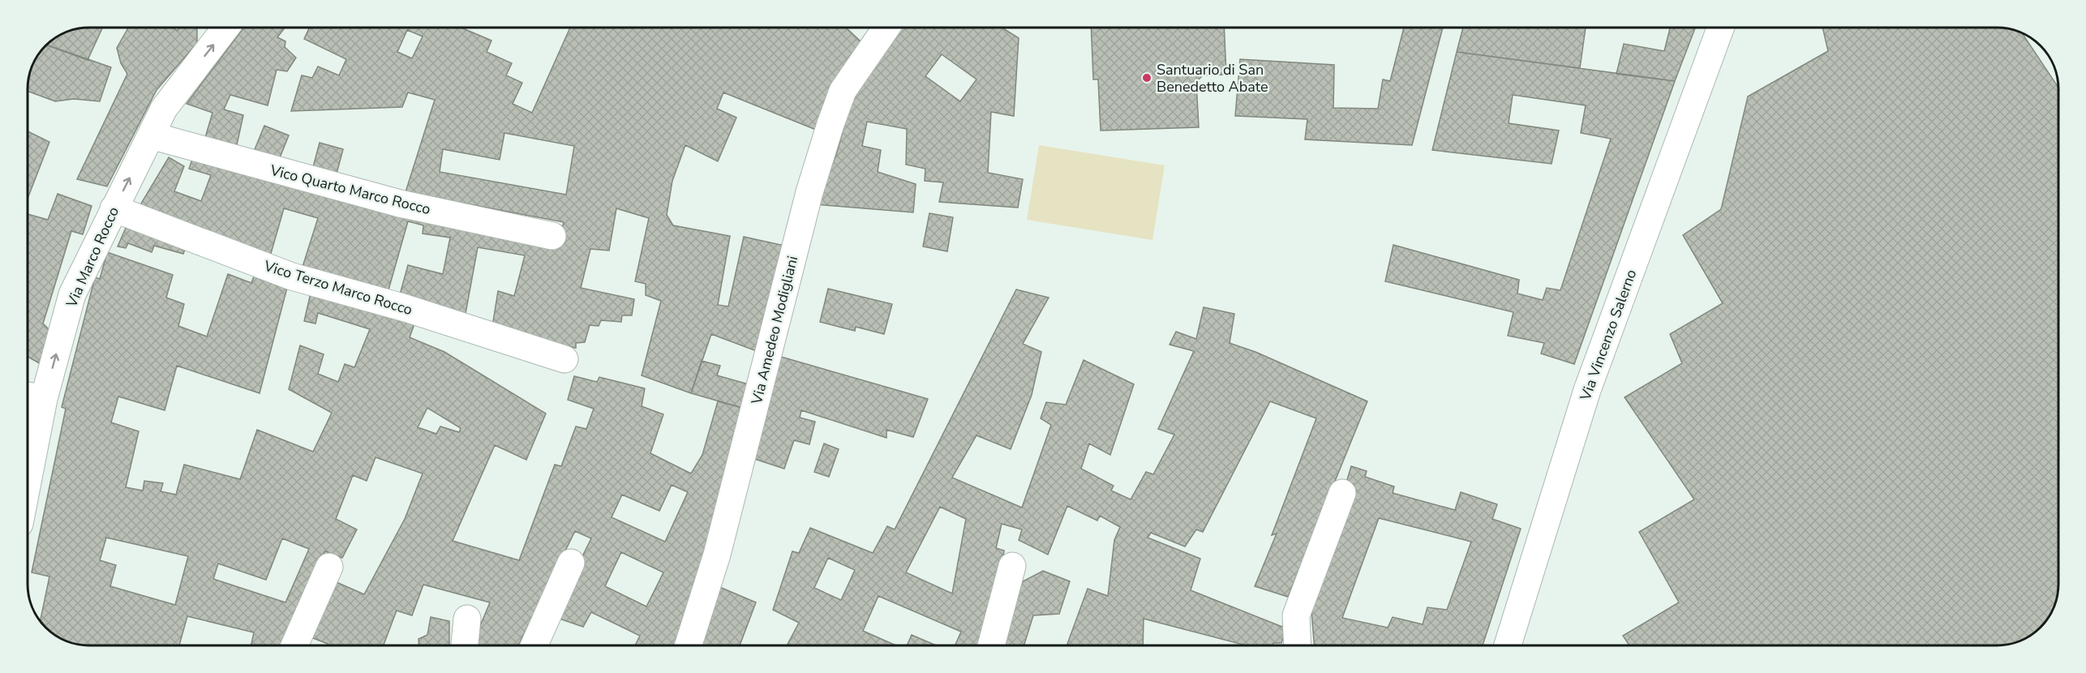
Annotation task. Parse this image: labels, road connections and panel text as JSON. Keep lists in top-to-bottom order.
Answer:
{
  "streets": {
    "street": [
      "Vico Quarto Marco Rocco",
      "Via Marco Rocco",
      "Vico Terzo Marco Rocco",
      "Via Amedeo Modigliani",
      "Via Vincenzo Salerno"
    ]
  },
  "crossings": [
    ["Vico Quarto Marco Rocco", "Via Marco Rocco"],
    ["Via Marco Rocco", "Vico Terzo Marco Rocco"]
  ],
  "one_way": ["Via Marco Rocco"],
  "places": ["Santuario di San Benedetto Abate"]
}
